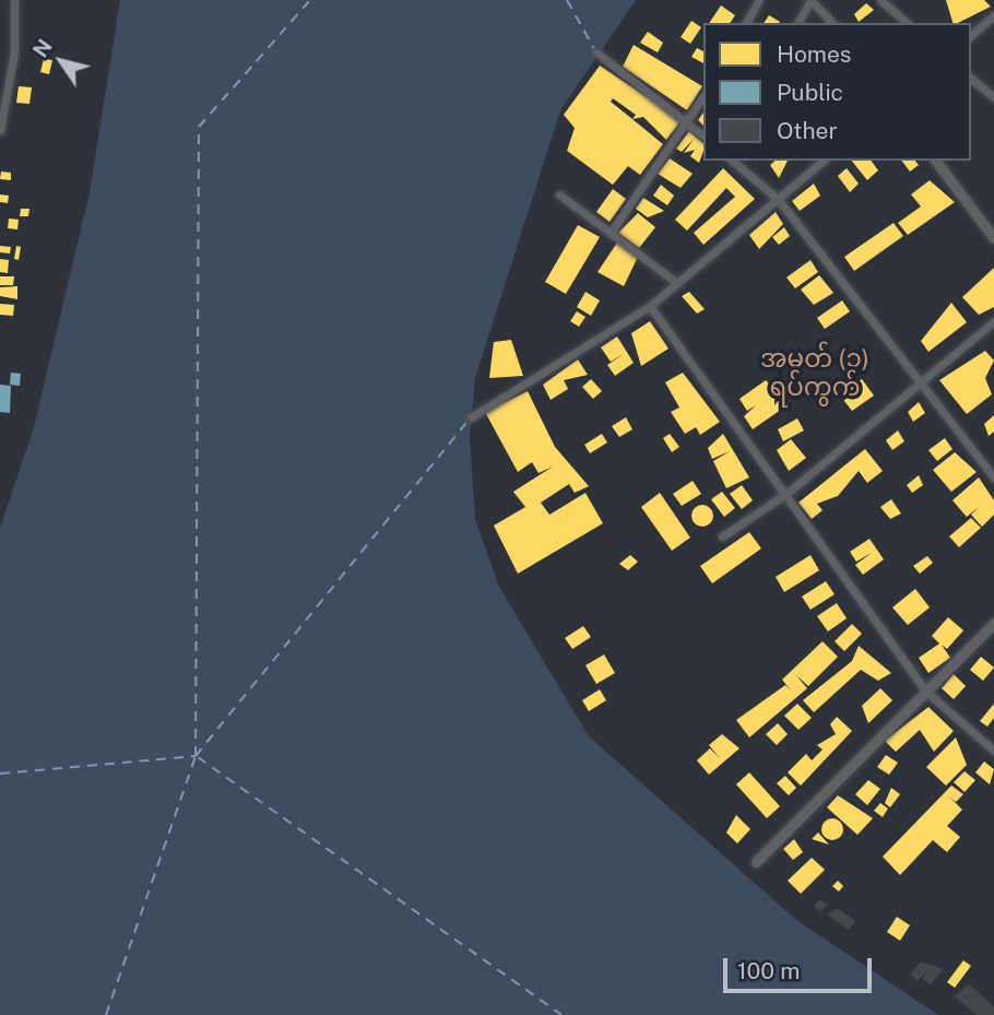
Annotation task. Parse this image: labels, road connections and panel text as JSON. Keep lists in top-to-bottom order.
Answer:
{
  "districts": ["အမှတ် (၁) ရပ်ကွက်"],
  "legend": ["Homes", "Public", "Other"],
  "scale_bar": "100 m",
  "north": "top left"
}
